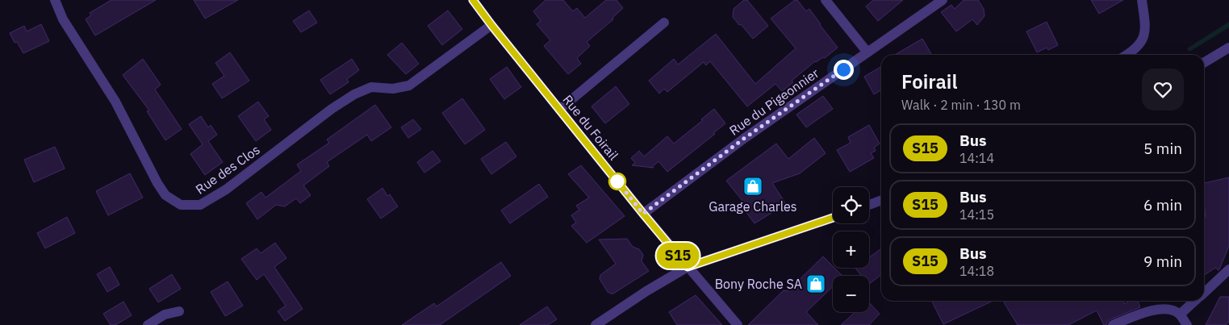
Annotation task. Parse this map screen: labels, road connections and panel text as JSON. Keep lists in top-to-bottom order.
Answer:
{
  "streets": {
    "street": ["Rue du Pigeonnier", "Rue du Foirail", "Rue des Clos"]
  },
  "crossings": [
    ["Rue du Pigeonnier", "Rue du Foirail"],
    ["Rue du Foirail", "Rue des Clos"]
  ],
  "places": {
    "shop": ["Garage Charles", "Bony Roche SA"]
  },
  "lines": ["bus line S15"],
  "page": {
    "on_map": "S15",
    "heading": ["Foirail", "Walk · 2 min · 130 m"],
    "list": [
      {
        "mark": "S15",
        "name": "Bus",
        "note": "14:14",
        "value": "5 min"
      },
      {
        "mark": "S15",
        "name": "Bus",
        "note": "14:15",
        "value": "6 min"
      },
      {
        "mark": "S15",
        "name": "Bus",
        "note": "14:18",
        "value": "9 min"
      }
    ],
    "map_buttons": ["+", "−"]
  }
}
